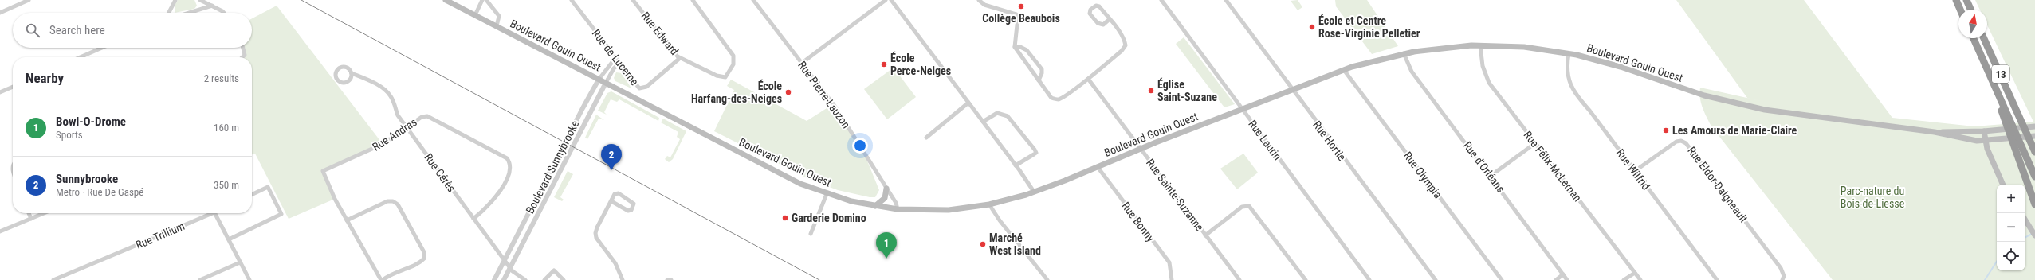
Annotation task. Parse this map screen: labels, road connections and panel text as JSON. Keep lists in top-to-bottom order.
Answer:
{
  "streets": {
    "highway": ["13"],
    "main road": ["Boulevard Gouin Ouest"],
    "street": [
      "Rue Edward",
      "Rue de Lucerne",
      "Rue Pierre-Lauzon",
      "Rue Andras",
      "Rue Laurin",
      "Rue Hortie",
      "Rue Félix-McLernan",
      "Boulevard Sunnybrooke",
      "Rue d'Orléans",
      "Rue Wilfrid",
      "Rue Cérès",
      "Rue Olympia",
      "Rue Eldor-Daigneault",
      "Rue Sainte-Suzanne",
      "Rue Bonny",
      "Rue Trillium"
    ]
  },
  "crossings": [
    ["Rue Edward", "Rue de Lucerne"],
    ["Boulevard Gouin Ouest", "Rue Pierre-Lauzon"],
    ["Boulevard Gouin Ouest", "Rue Laurin"],
    ["Boulevard Gouin Ouest", "Rue Hortie"],
    ["Boulevard Gouin Ouest", "Rue Félix-McLernan"],
    ["Boulevard Gouin Ouest", "Boulevard Sunnybrooke"],
    ["Boulevard Gouin Ouest", "Rue d'Orléans"],
    ["Boulevard Gouin Ouest", "Rue Wilfrid"],
    ["Boulevard Gouin Ouest", "Rue Olympia"],
    ["Boulevard Gouin Ouest", "Rue Sainte-Suzanne"],
    ["Boulevard Gouin Ouest", "Rue Bonny"],
    ["Rue de Lucerne", "Boulevard Sunnybrooke"],
    ["Rue Andras", "Rue Cérès"],
    ["Boulevard Sunnybrooke", "Rue Cérès"],
    ["Rue Wilfrid", "Rue Eldor-Daigneault"]
  ],
  "parks": ["Parc-nature du Bois-de-Liesse"],
  "places": [
    "Collège Beaubois",
    "École et Centre Rose-Virginie Pelletier",
    "École Perce-Neiges",
    "Église Saint-Suzane",
    "École Harfang-des-Neiges",
    "Les Amours de Marie-Claire",
    "Garderie Domino",
    "Marché West Island"
  ],
  "north": "top",
  "page": {
    "search": "Search here",
    "heading": ["Nearby", "2 results"],
    "list": [
      {
        "mark": "1",
        "name": "Bowl-O-Drome",
        "note": "Sports",
        "value": "160 m"
      },
      {
        "mark": "2",
        "name": "Sunnybrooke",
        "note": "Metro · Rue De Gaspé",
        "value": "350 m"
      }
    ],
    "pins": ["2", "1"],
    "map_buttons": ["+", "−"]
  }
}
